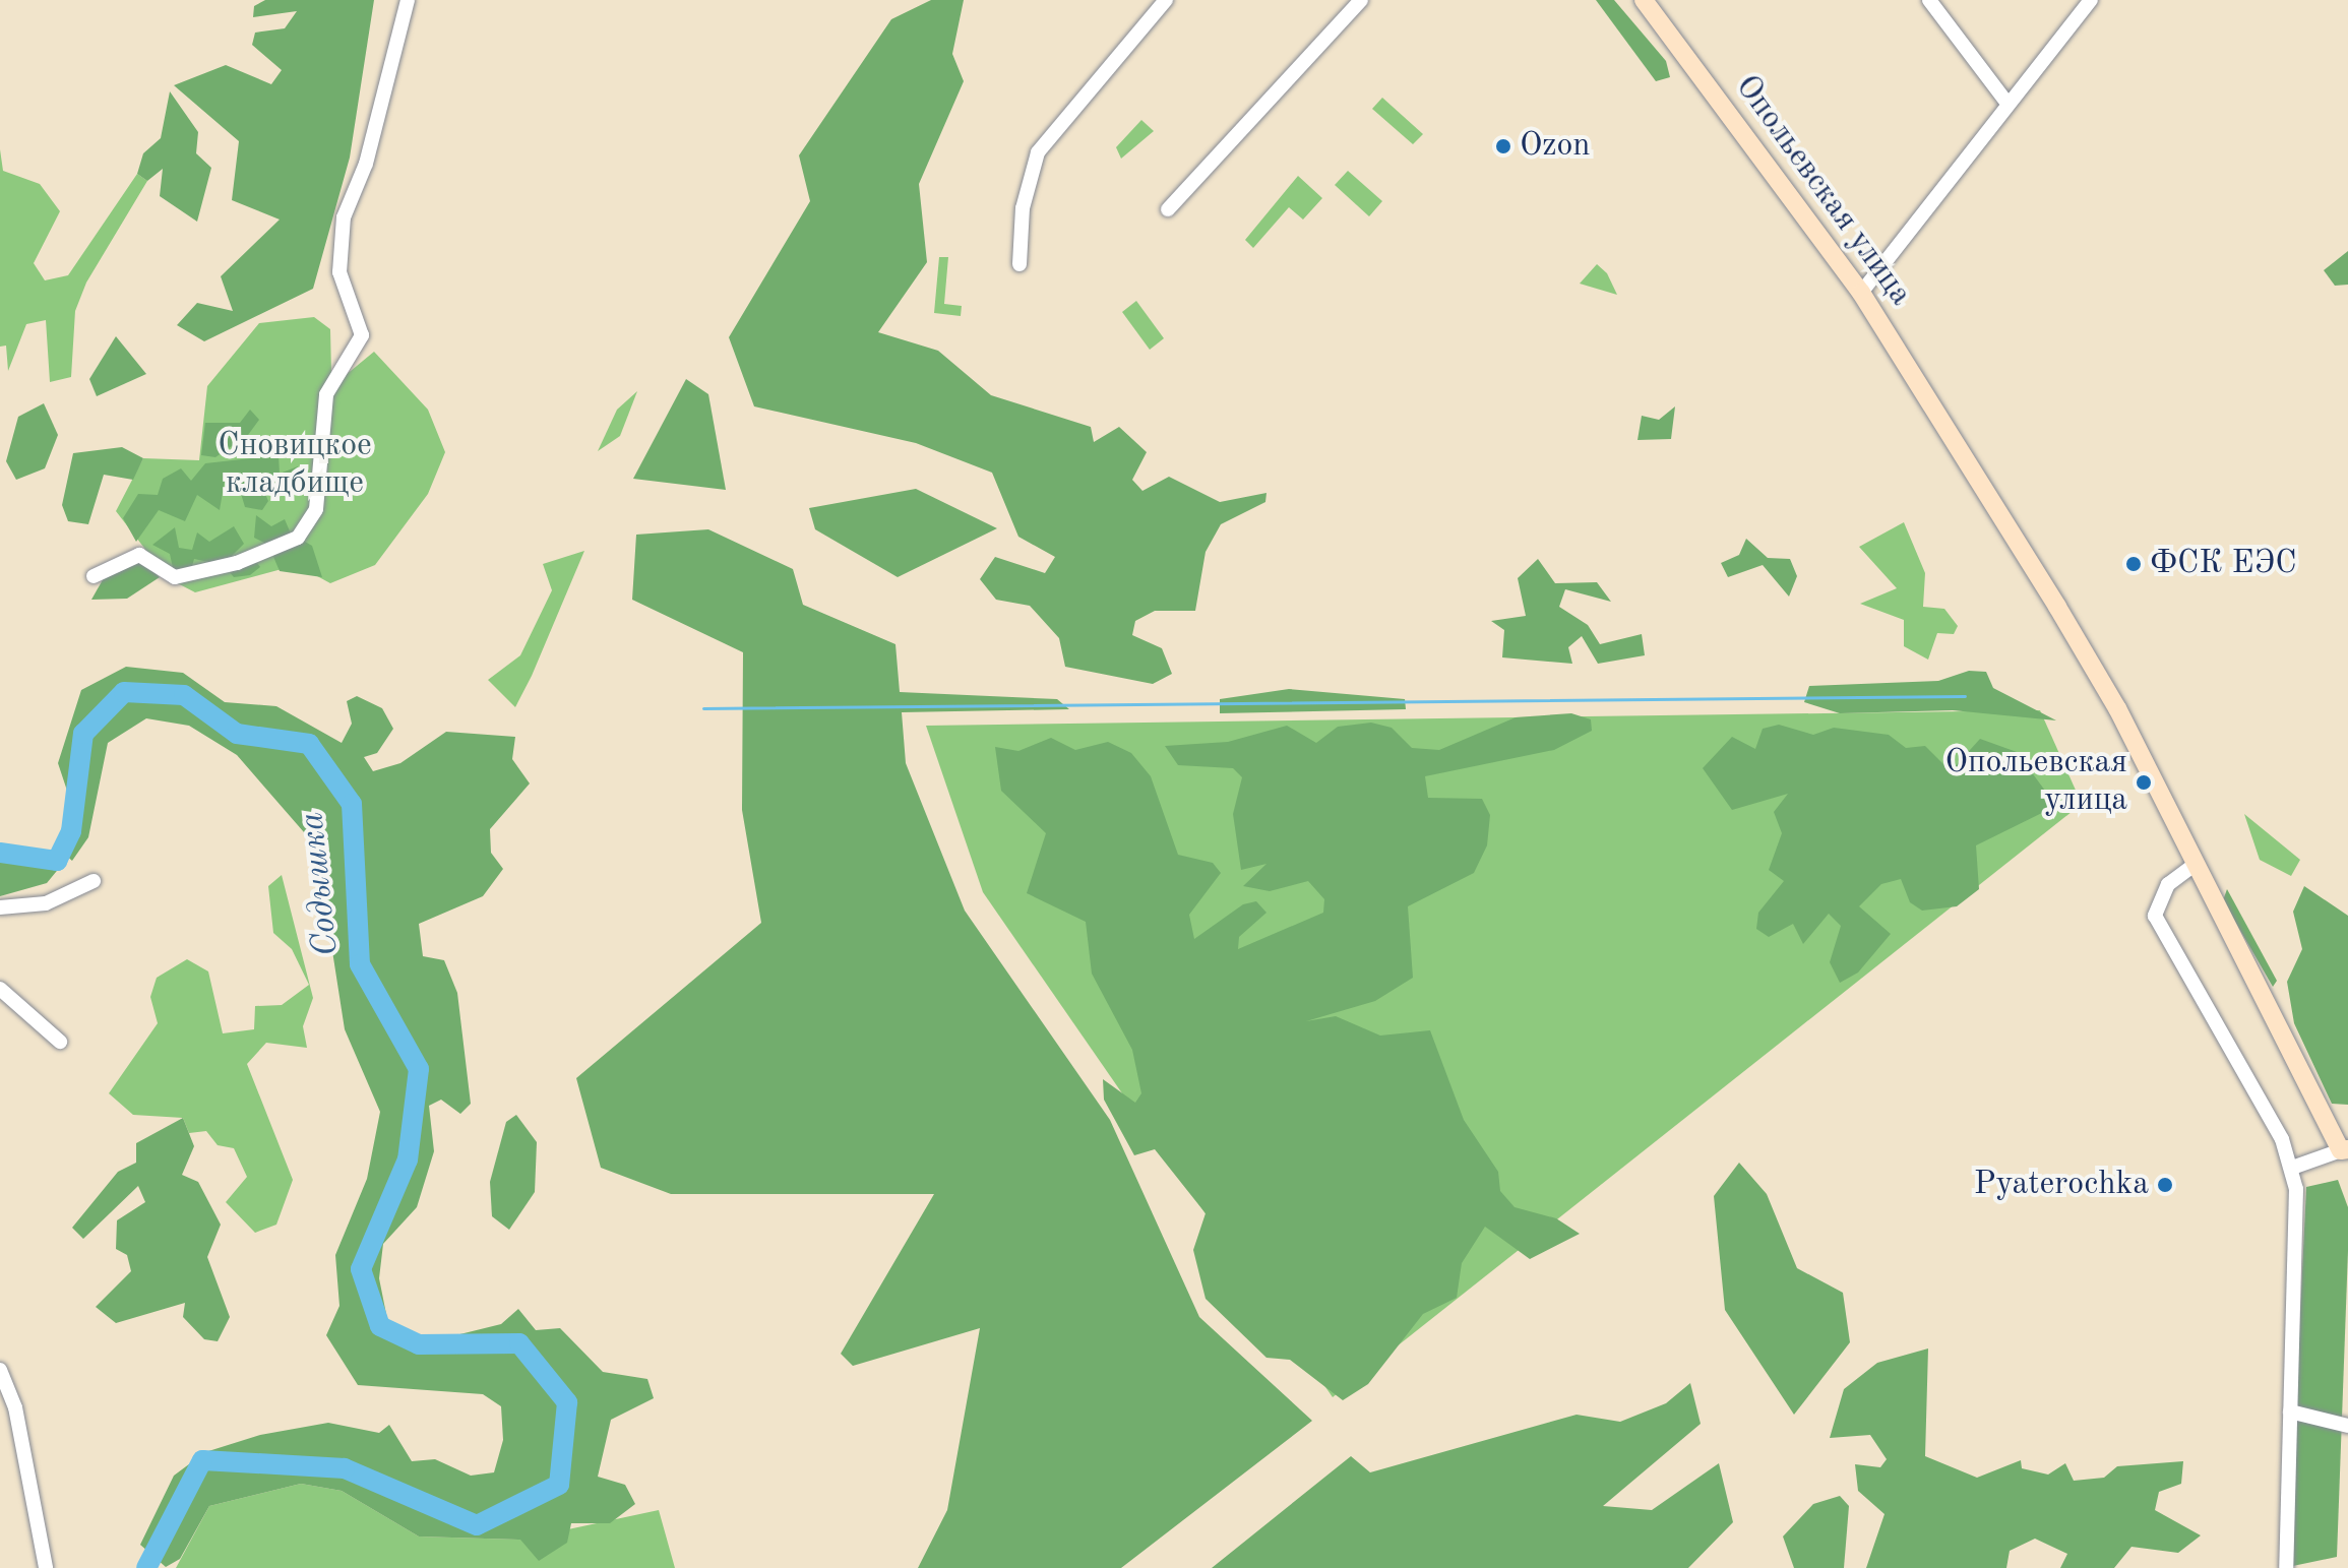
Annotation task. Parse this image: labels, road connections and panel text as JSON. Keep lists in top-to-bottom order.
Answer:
{
  "streets": {
    "street": ["Опольевская улица"]
  },
  "water": ["Содышка"],
  "parks": ["Сновицкое кладбище"],
  "places": [
    "Ozon",
    "ФСК ЕЭС",
    "Опольевская улица",
    "Pyaterochka"
  ]
}
